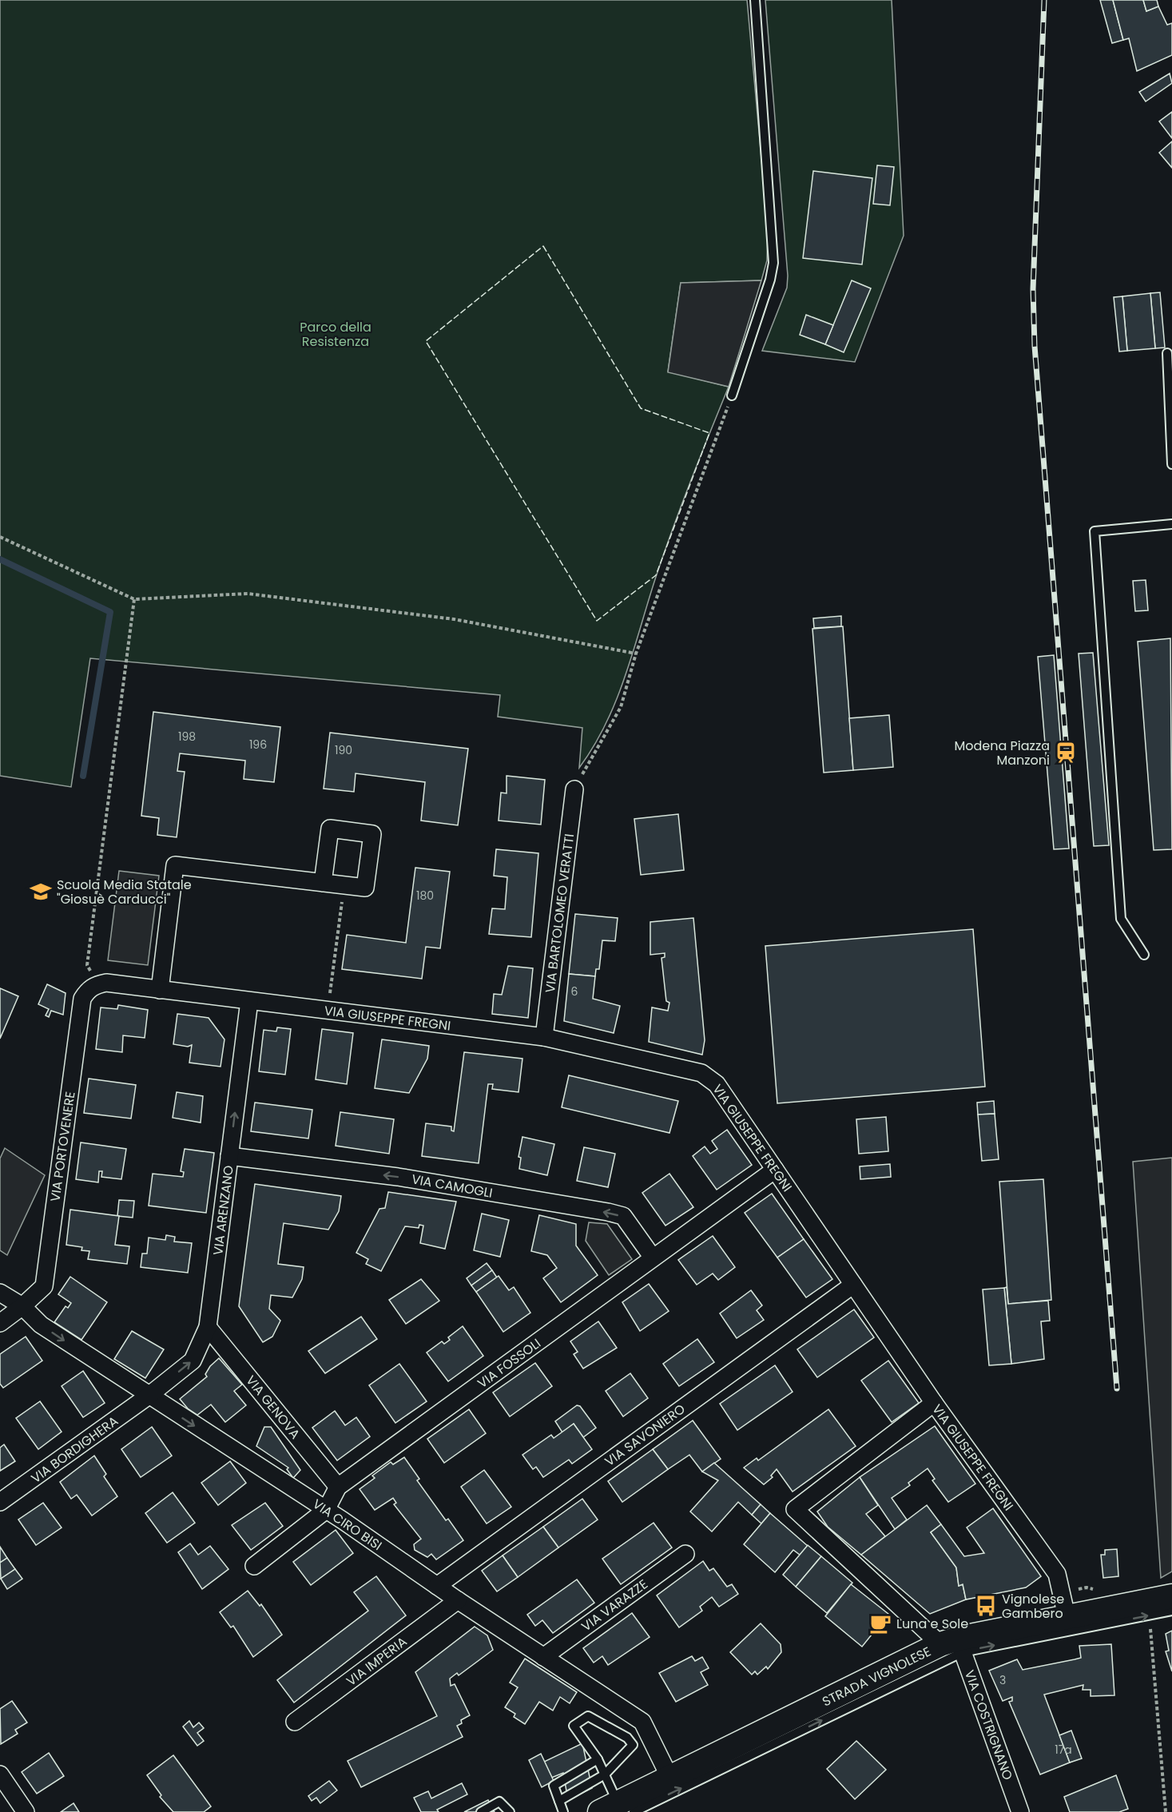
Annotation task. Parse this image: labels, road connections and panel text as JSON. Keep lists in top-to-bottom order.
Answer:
{
  "streets": {
    "main road": ["STRADA VIGNOLESE"],
    "street": [
      "VIA BARTOLOMEO VERATTI",
      "VIA GIUSEPPE FREGNI",
      "VIA PORTOVENERE",
      "VIA CAMOGLI",
      "VIA ARENZANO",
      "VIA FOSSOLI",
      "VIA GENOVA",
      "VIA SAVONIERO",
      "VIA BORDIGHERA",
      "VIA CIRO BISI",
      "VIA VARAZZE",
      "VIA IMPERIA",
      "VIA COSTRIGNANO"
    ]
  },
  "crossings": [
    ["VIA BARTOLOMEO VERATTI", "VIA GIUSEPPE FREGNI"],
    ["VIA GIUSEPPE FREGNI", "VIA PORTOVENERE"],
    ["VIA GIUSEPPE FREGNI", "VIA ARENZANO"],
    ["VIA GIUSEPPE FREGNI", "VIA FOSSOLI"],
    ["VIA GIUSEPPE FREGNI", "VIA SAVONIERO"],
    ["VIA GIUSEPPE FREGNI", "STRADA VIGNOLESE"],
    ["VIA PORTOVENERE", "VIA CIRO BISI"],
    ["VIA CAMOGLI", "VIA ARENZANO"],
    ["VIA CAMOGLI", "VIA FOSSOLI"],
    ["VIA ARENZANO", "VIA GENOVA"],
    ["VIA ARENZANO", "VIA BORDIGHERA"],
    ["VIA ARENZANO", "VIA CIRO BISI"],
    ["VIA FOSSOLI", "VIA GENOVA"],
    ["VIA FOSSOLI", "VIA CIRO BISI"],
    ["VIA SAVONIERO", "VIA CIRO BISI"],
    ["VIA BORDIGHERA", "VIA CIRO BISI"],
    ["VIA CIRO BISI", "VIA VARAZZE"],
    ["VIA CIRO BISI", "VIA IMPERIA"],
    ["VIA CIRO BISI", "STRADA VIGNOLESE"],
    ["STRADA VIGNOLESE", "VIA COSTRIGNANO"]
  ],
  "one_way": ["VIA CAMOGLI", "VIA ARENZANO", "VIA CIRO BISI"],
  "parks": ["Parco della Resistenza"],
  "places": {
    "station": ["Modena Piazza Manzoni"],
    "school or university": ["Scuola Media Statale \"Giosuè Carducci\""],
    "bus stop": ["Vignolese Gambero"],
    "cafe": ["Luna e Sole"]
  },
  "house_numbers": [
    "198",
    "196",
    "190",
    "180",
    "6",
    "3",
    "17a"
  ]
}
